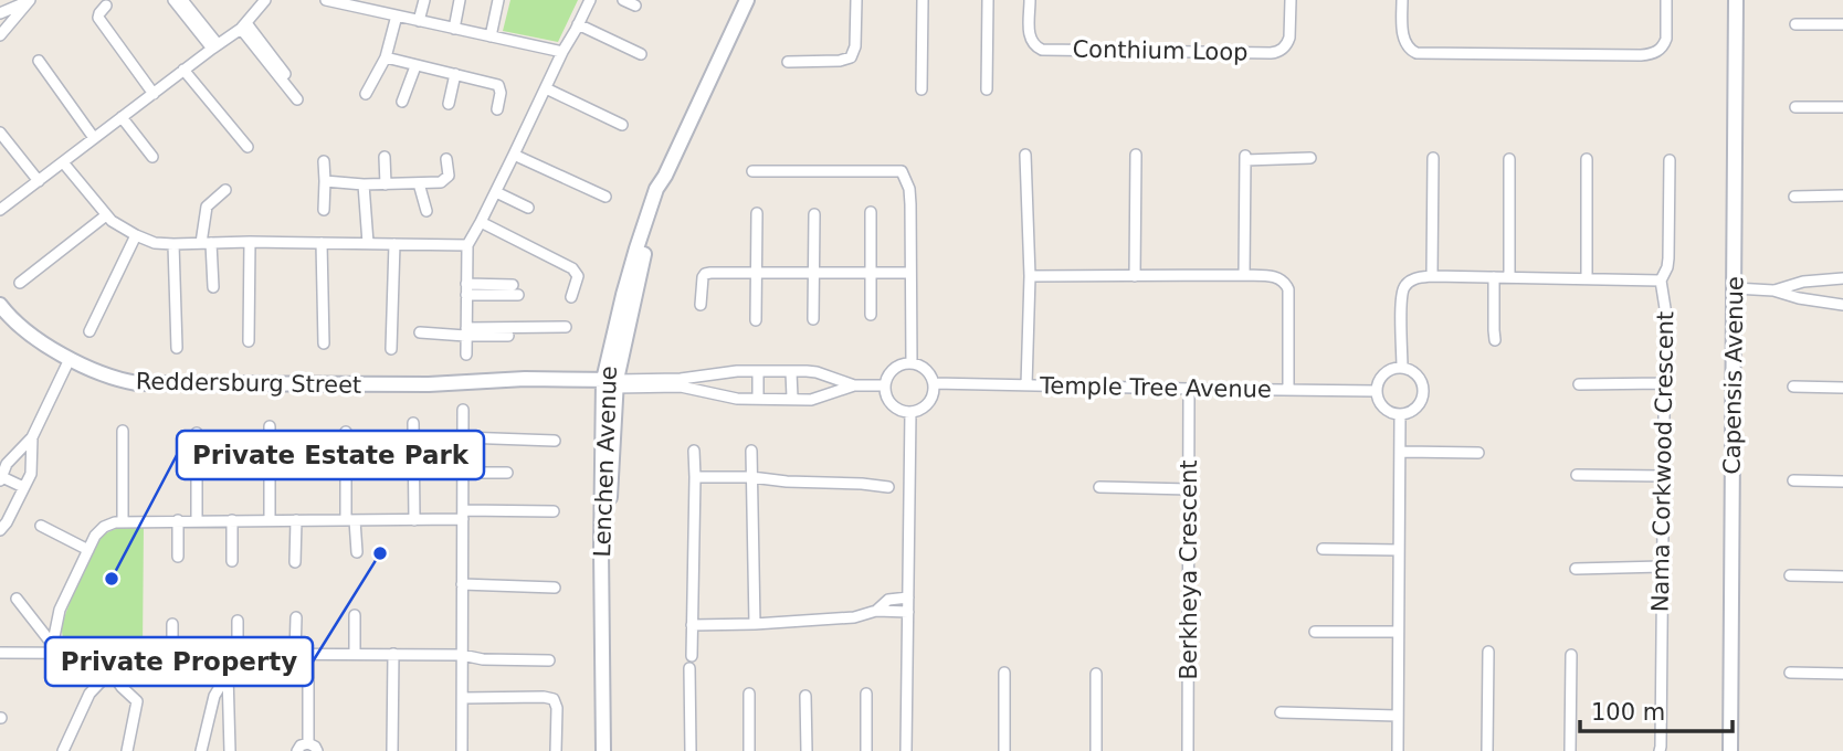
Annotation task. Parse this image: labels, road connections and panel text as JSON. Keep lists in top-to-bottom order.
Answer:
{
  "streets": {
    "street": [
      "Conthium Loop",
      "Capensis Avenue",
      "Reddersburg Street",
      "Temple Tree Avenue",
      "Lenchen Avenue",
      "Nama Corkwood Crescent",
      "Berkheya Crescent"
    ]
  },
  "crossings": [
    ["Reddersburg Street", "Lenchen Avenue"],
    ["Temple Tree Avenue", "Berkheya Crescent"]
  ],
  "places": ["Private Property", "Private Estate Park"],
  "scale_bar": "100 m"
}
